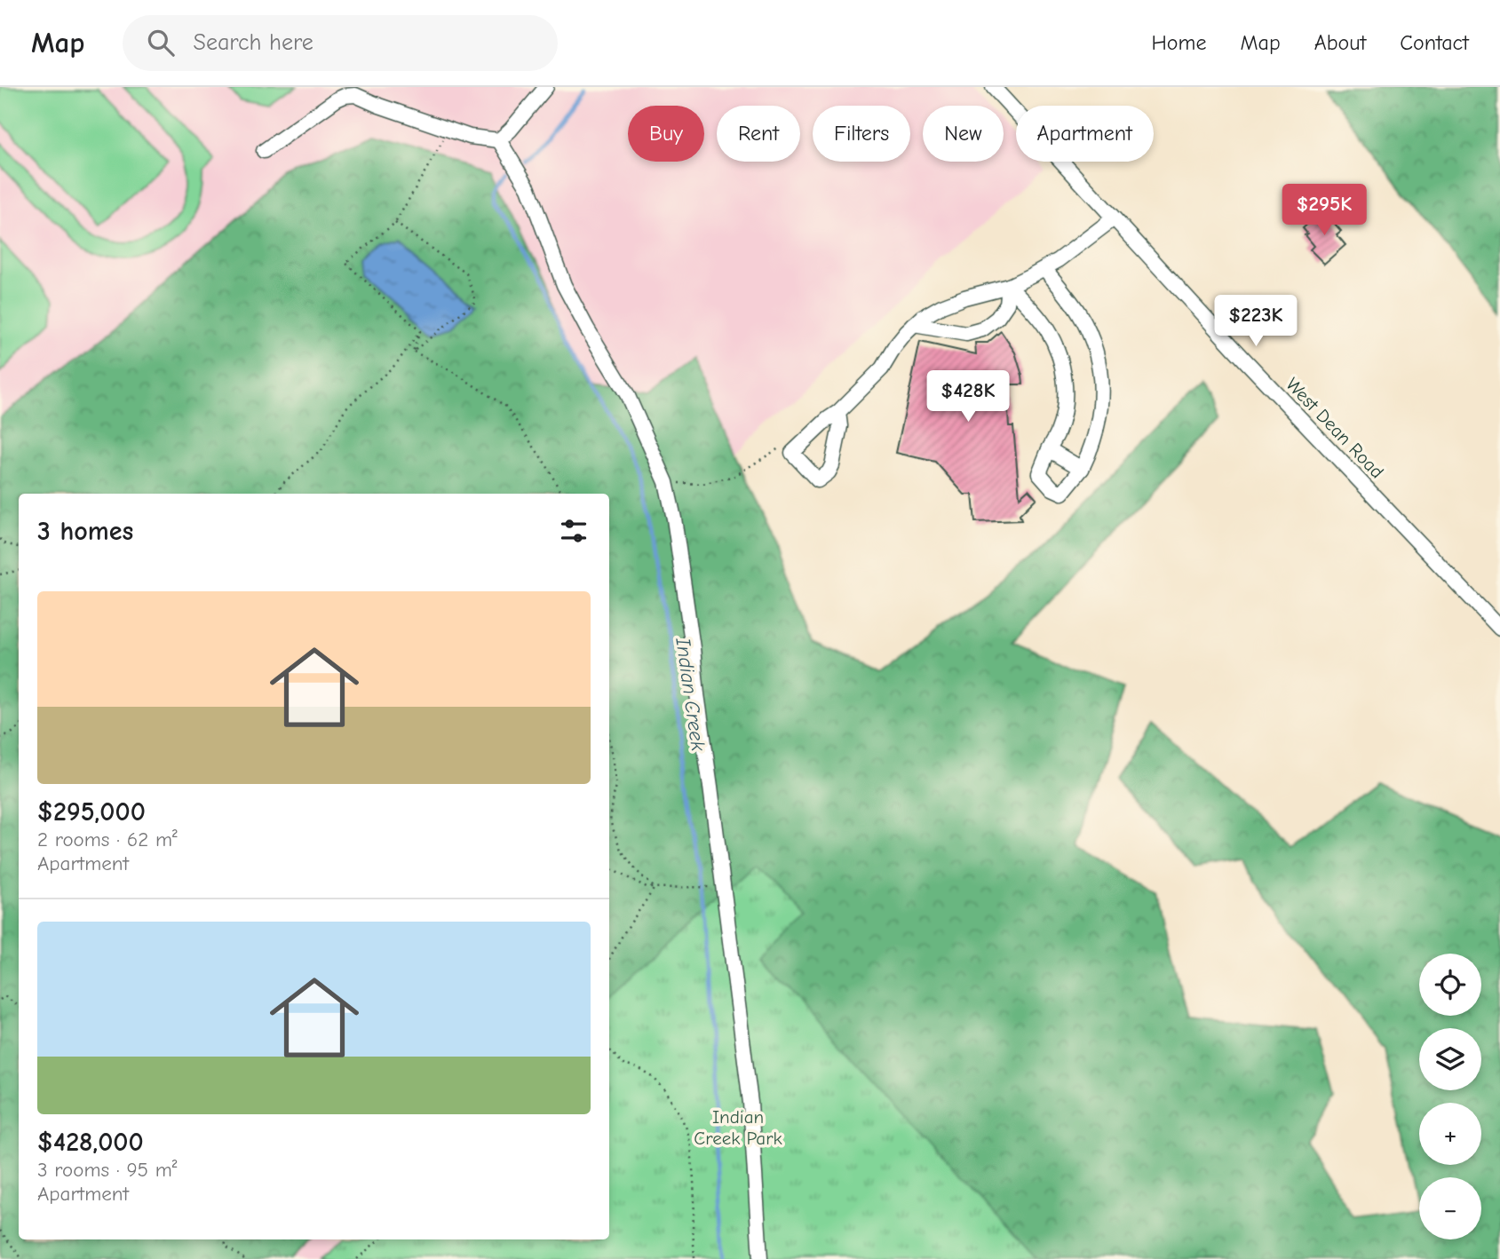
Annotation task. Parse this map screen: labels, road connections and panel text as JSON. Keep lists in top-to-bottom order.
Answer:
{
  "streets": {
    "street": ["West Dean Road"]
  },
  "water": ["Indian Creek"],
  "parks": ["Indian Creek Park"],
  "page": {
    "header": "Map",
    "search": "Search here",
    "nav": [
      "Home",
      "Map",
      "About",
      "Contact"
    ],
    "chip": [
      "Buy",
      "Rent",
      "Filters",
      "New",
      "Apartment"
    ],
    "price": ["$295K", "$223K", "$428K"],
    "heading": "3 homes",
    "list": [
      {
        "name": "$295,000",
        "note": "2 rooms · 62 m² · Apartment"
      },
      {
        "name": "$428,000",
        "note": "3 rooms · 95 m² · Apartment"
      }
    ],
    "map_buttons": ["+", "−"]
  }
}
